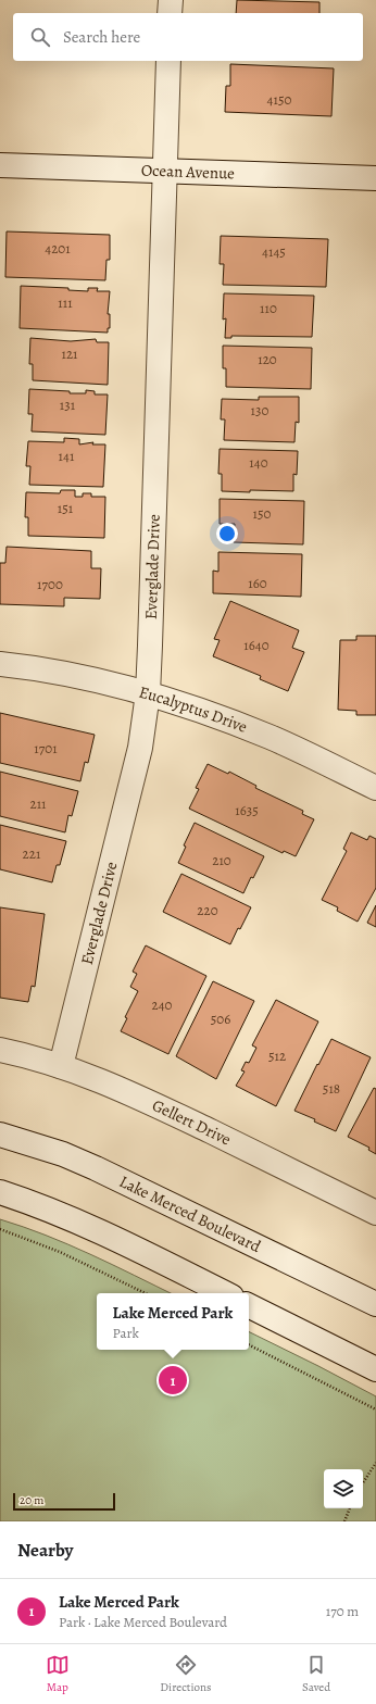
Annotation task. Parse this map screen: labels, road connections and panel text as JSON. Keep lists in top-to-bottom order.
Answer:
{
  "streets": {
    "street": [
      "Ocean Avenue",
      "Everglade Drive",
      "Eucalyptus Drive",
      "Gellert Drive",
      "Lake Merced Boulevard"
    ]
  },
  "crossings": [
    ["Ocean Avenue", "Everglade Drive"],
    ["Everglade Drive", "Eucalyptus Drive"],
    ["Everglade Drive", "Gellert Drive"]
  ],
  "house_numbers": [
    "4150",
    "4201",
    "4145",
    "111",
    "110",
    "121",
    "120",
    "131",
    "130",
    "141",
    "140",
    "151",
    "150",
    "160",
    "1700",
    "1640",
    "1701",
    "211",
    "1635",
    "221",
    "210",
    "220",
    "240",
    "506",
    "512",
    "518"
  ],
  "scale_bar": "20 m",
  "page": {
    "search": "Search here",
    "popup": ["Lake Merced Park", "Park"],
    "pins": "1",
    "scale": "20 m",
    "heading": "Nearby",
    "list": [
      {
        "mark": "1",
        "name": "Lake Merced Park",
        "note": "Park · Lake Merced Boulevard",
        "value": "170 m"
      }
    ],
    "nav": ["Map", "Directions", "Saved"]
  }
}
